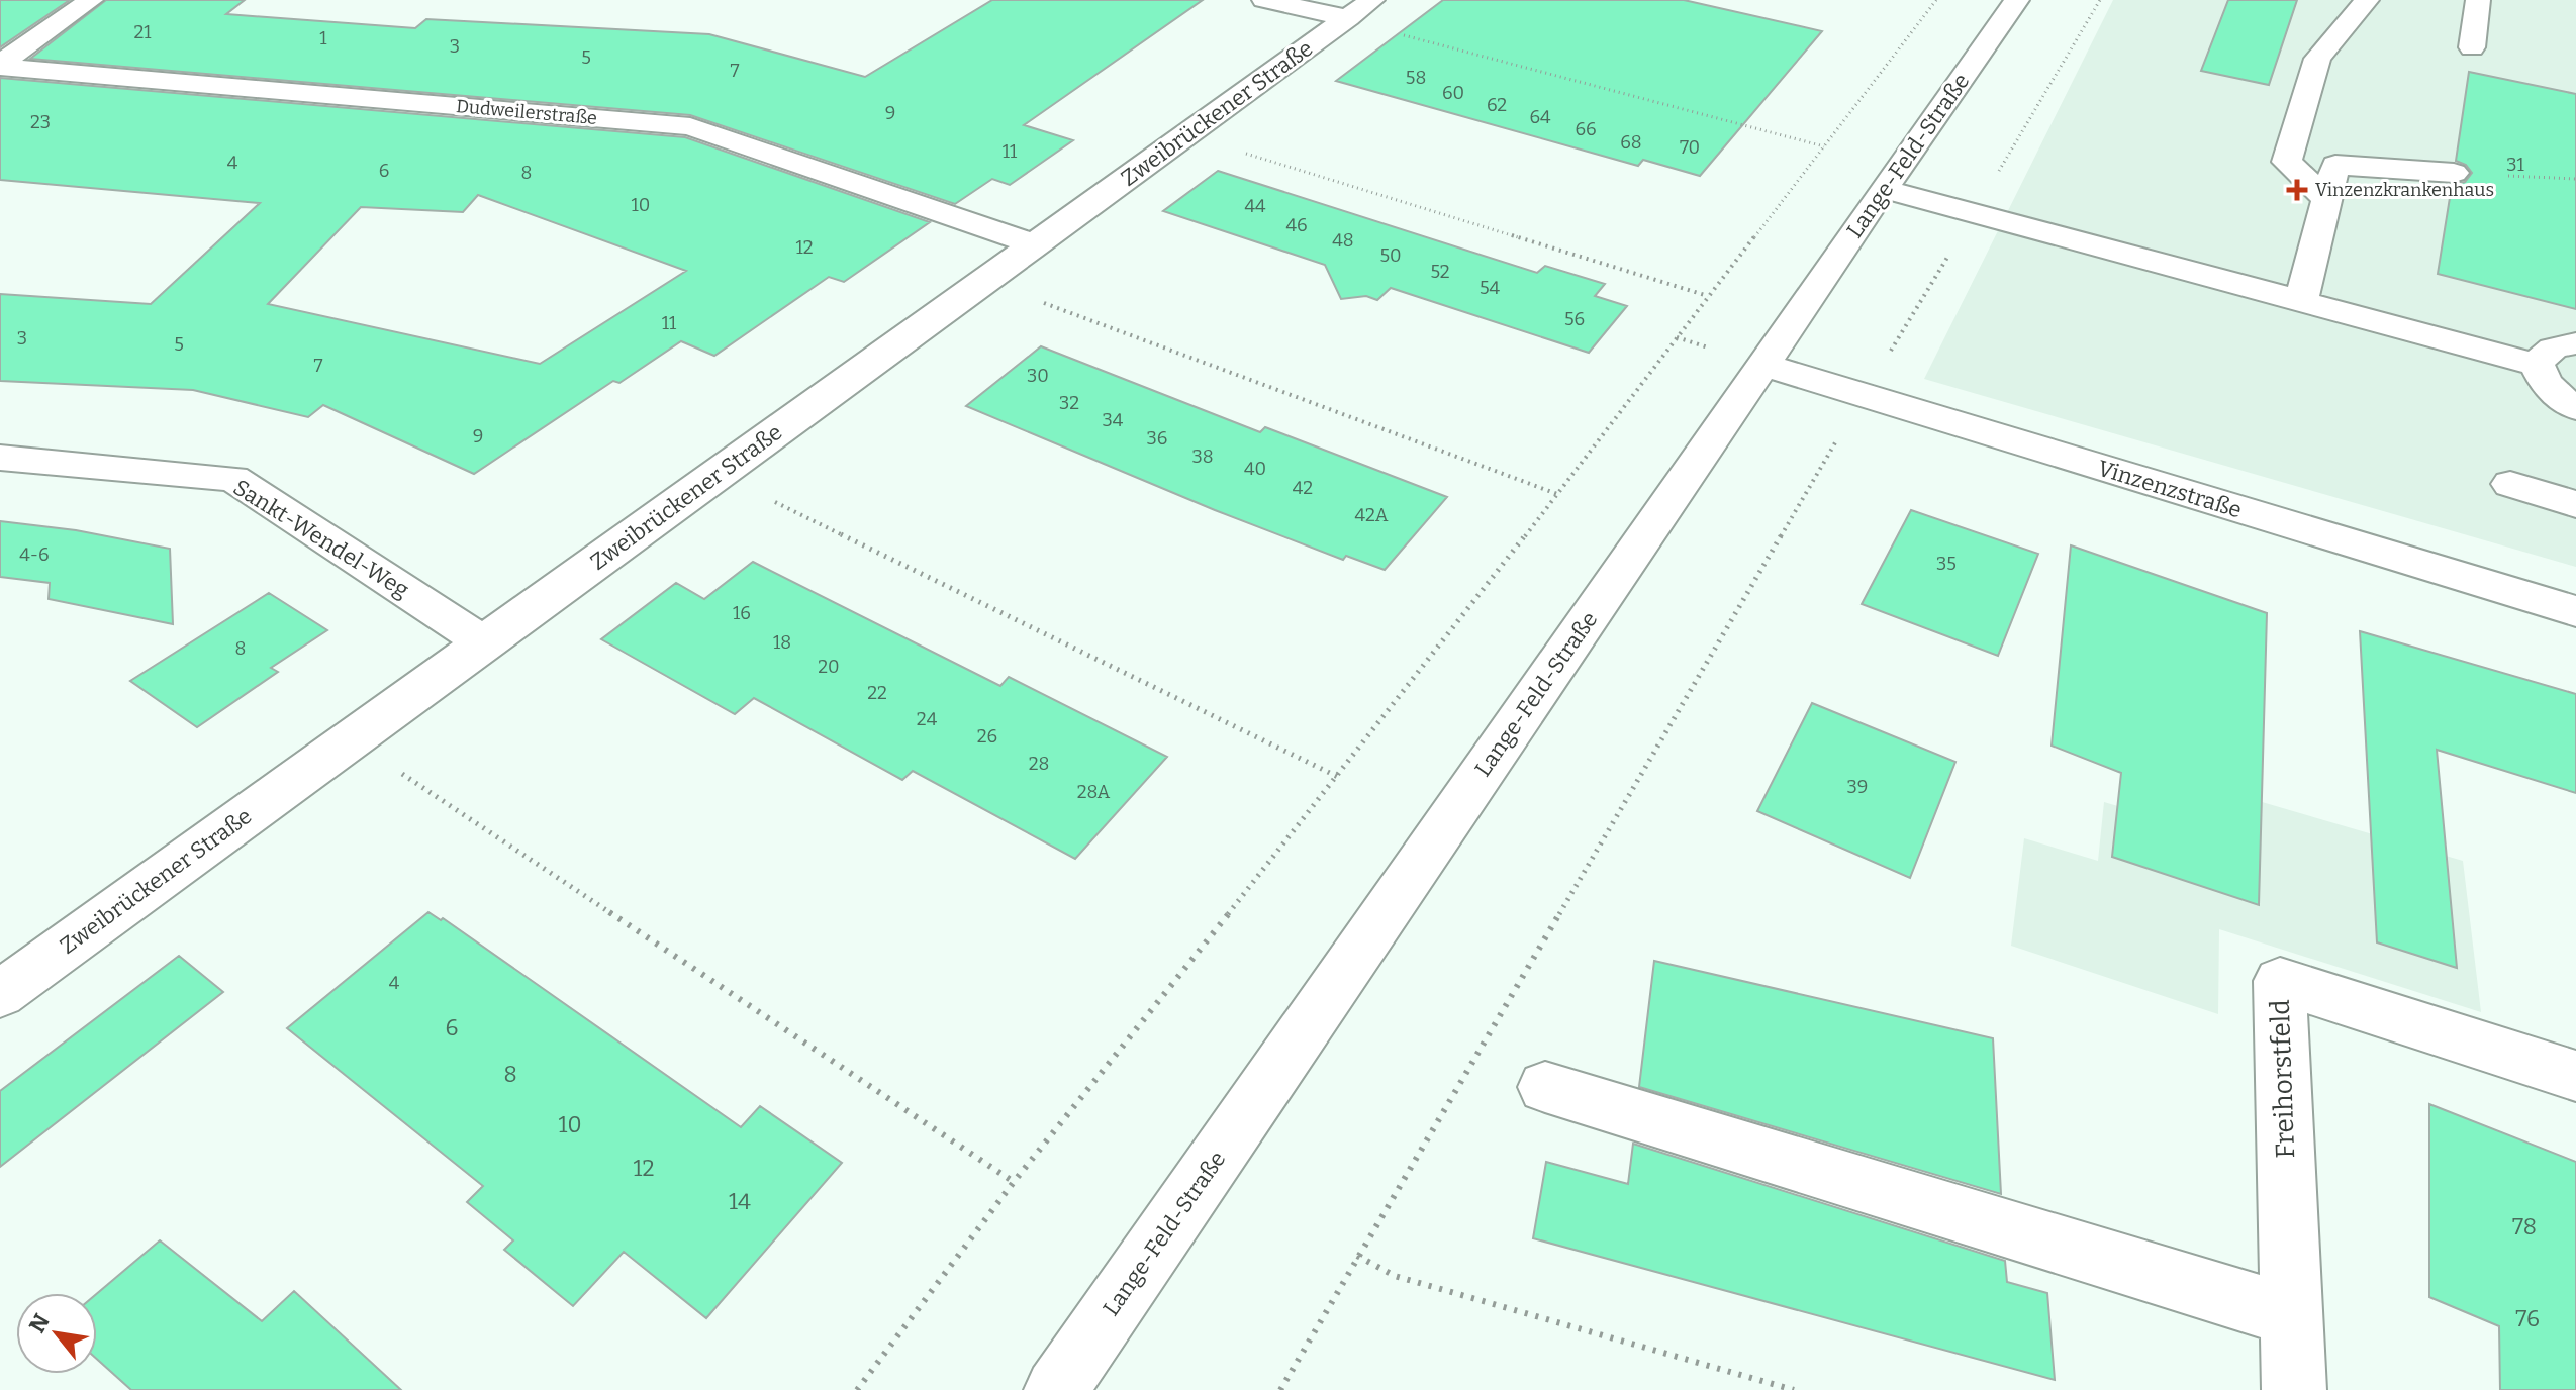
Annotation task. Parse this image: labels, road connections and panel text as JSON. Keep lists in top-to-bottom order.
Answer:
{
  "streets": {
    "street": [
      "Dudweilerstraße",
      "Zweibrückener Straße",
      "Lange-Feld-Straße",
      "Vinzenzstraße",
      "Sankt-Wendel-Weg",
      "Freihorstfeld"
    ]
  },
  "crossings": [
    ["Dudweilerstraße", "Zweibrückener Straße"],
    ["Zweibrückener Straße", "Sankt-Wendel-Weg"],
    ["Lange-Feld-Straße", "Vinzenzstraße"]
  ],
  "places": {
    "health": ["Vinzenzkrankenhaus"]
  },
  "house_numbers": [
    "21",
    "1",
    "3",
    "5",
    "7",
    "58",
    "60",
    "62",
    "9",
    "64",
    "23",
    "66",
    "68",
    "70",
    "11",
    "4",
    "31",
    "6",
    "8",
    "10",
    "44",
    "46",
    "48",
    "12",
    "50",
    "52",
    "54",
    "56",
    "11",
    "3",
    "5",
    "7",
    "30",
    "32",
    "34",
    "9",
    "36",
    "38",
    "40",
    "42",
    "42A",
    "4-6",
    "35",
    "16",
    "18",
    "8",
    "20",
    "22",
    "24",
    "26",
    "28",
    "39",
    "28A",
    "4",
    "6",
    "8",
    "10",
    "12",
    "14",
    "78",
    "76"
  ],
  "north": "top left"
}
